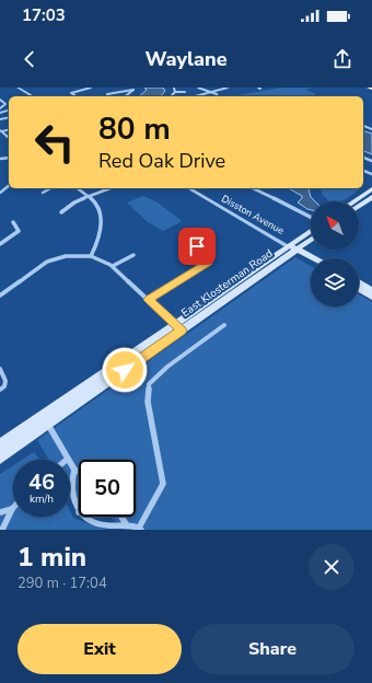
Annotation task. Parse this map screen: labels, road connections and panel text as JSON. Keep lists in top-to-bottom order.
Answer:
{
  "streets": {
    "main road": ["East Klosterman Road"],
    "street": ["Disston Avenue"]
  },
  "crossings": [
    ["Disston Avenue", "East Klosterman Road"]
  ],
  "north": "top left",
  "page": {
    "status": "17:03",
    "header": "Waylane",
    "turn": ["80 m", "Red Oak Drive"],
    "speed": "46 km/h",
    "limit": "50",
    "heading": ["1 min", "290 m · 17:04"],
    "buttons": ["Exit", "Share"]
  }
}
